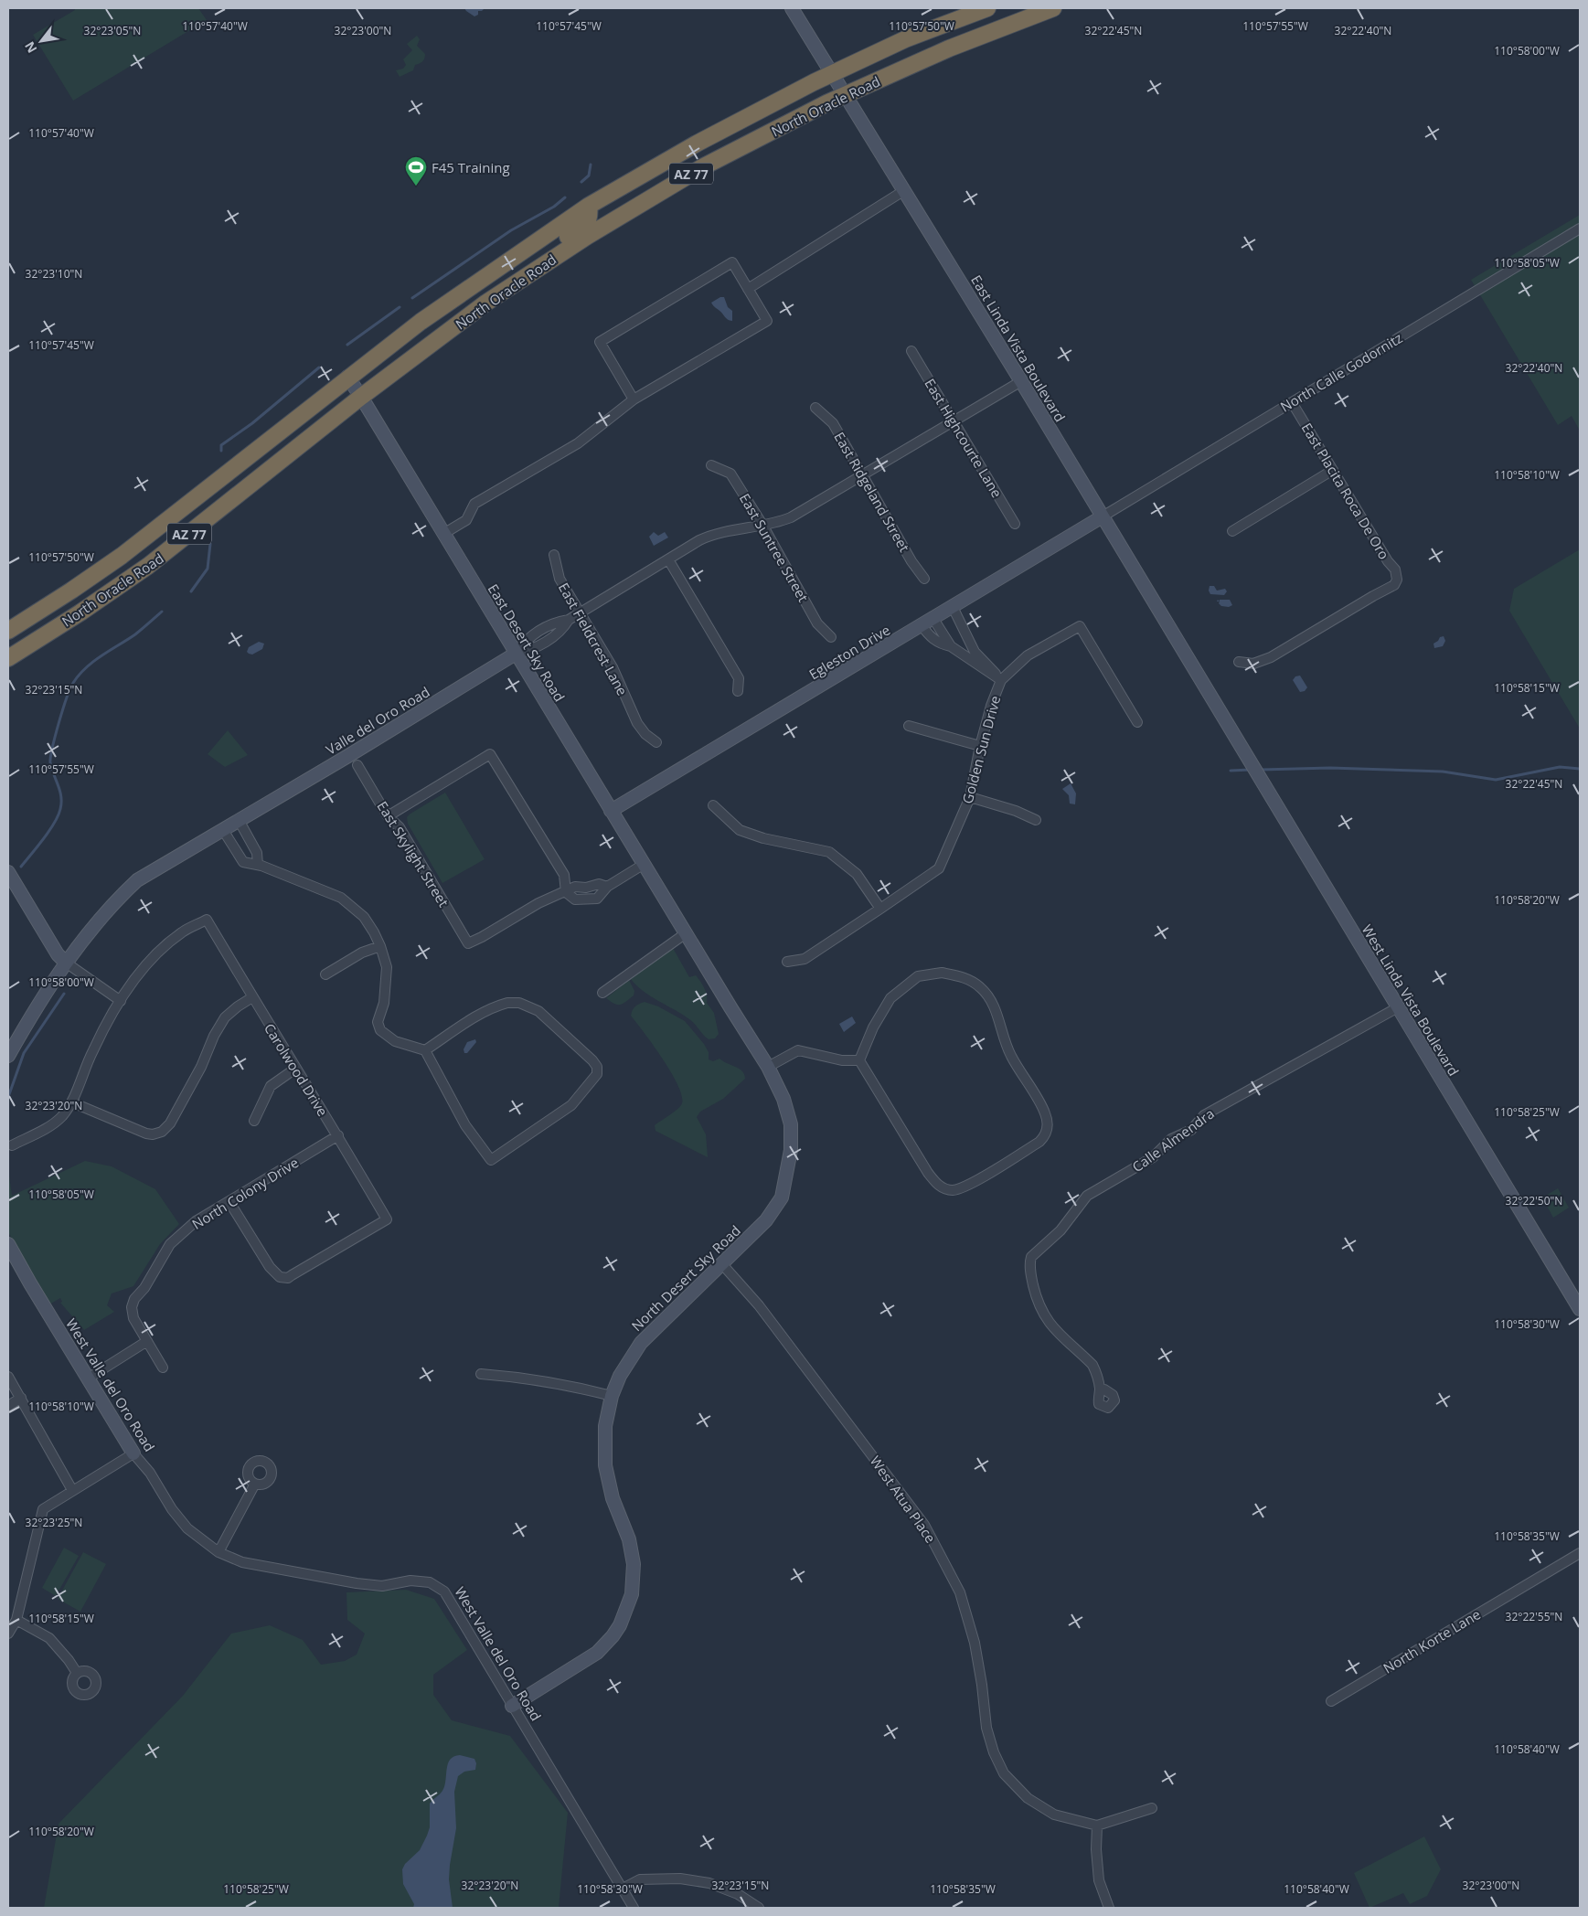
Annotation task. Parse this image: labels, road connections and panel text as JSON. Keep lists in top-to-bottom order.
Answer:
{
  "streets": {
    "highway": ["North Oracle Road", "AZ 77"],
    "street": [
      "East Linda Vista Boulevard",
      "North Calle Godornitz",
      "East Highcourte Lane",
      "East Placita Roca De Oro",
      "East Ridgeland Street",
      "East Suntree Street",
      "East Fieldcrest Lane",
      "East Desert Sky Road",
      "Egleston Drive",
      "Valle del Oro Road",
      "Golden Sun Drive",
      "East Skylight Street",
      "West Linda Vista Boulevard",
      "Carolwood Drive",
      "Calle Almendra",
      "North Colony Drive",
      "North Desert Sky Road",
      "West Valle del Oro Road",
      "West Atua Place",
      "North Korte Lane"
    ]
  },
  "crossings": [
    ["North Oracle Road", "East Linda Vista Boulevard"],
    ["North Oracle Road", "East Desert Sky Road"],
    ["East Linda Vista Boulevard", "North Calle Godornitz"],
    ["East Linda Vista Boulevard", "Egleston Drive"],
    ["East Linda Vista Boulevard", "West Linda Vista Boulevard"],
    ["North Calle Godornitz", "East Placita Roca De Oro"],
    ["North Calle Godornitz", "Egleston Drive"],
    ["East Desert Sky Road", "Egleston Drive"],
    ["East Desert Sky Road", "Valle del Oro Road"],
    ["East Desert Sky Road", "North Desert Sky Road"],
    ["West Linda Vista Boulevard", "Calle Almendra"],
    ["Carolwood Drive", "North Colony Drive"],
    ["North Desert Sky Road", "West Valle del Oro Road"],
    ["North Desert Sky Road", "West Atua Place"]
  ],
  "places": {
    "sports": ["F45 Training"]
  },
  "north": "bottom left",
  "coordinates": [
    "110°57'45\"W",
    "110°57'40\"W",
    "110°57'50\"W",
    "110°57'55\"W",
    "32°23'05\"N",
    "32°23'00\"N",
    "32°22'45\"N",
    "32°22'40\"N",
    "110°58'00\"W",
    "110°58'05\"W",
    "32°23'10\"N",
    "110°58'10\"W",
    "110°58'15\"W",
    "32°23'15\"N",
    "110°58'20\"W",
    "32°23'20\"N",
    "110°58'25\"W",
    "32°22'50\"N",
    "110°58'30\"W",
    "32°23'25\"N",
    "110°58'35\"W",
    "32°22'55\"N",
    "110°58'40\"W"
  ]
}
